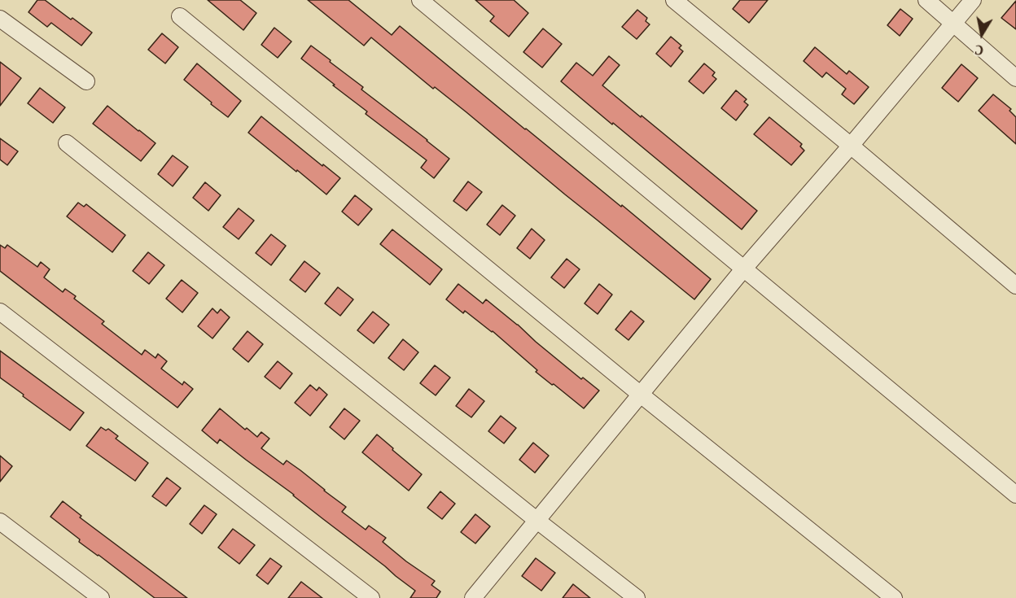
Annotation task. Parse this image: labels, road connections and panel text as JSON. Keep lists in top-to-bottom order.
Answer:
{
  "north": "bottom"
}
